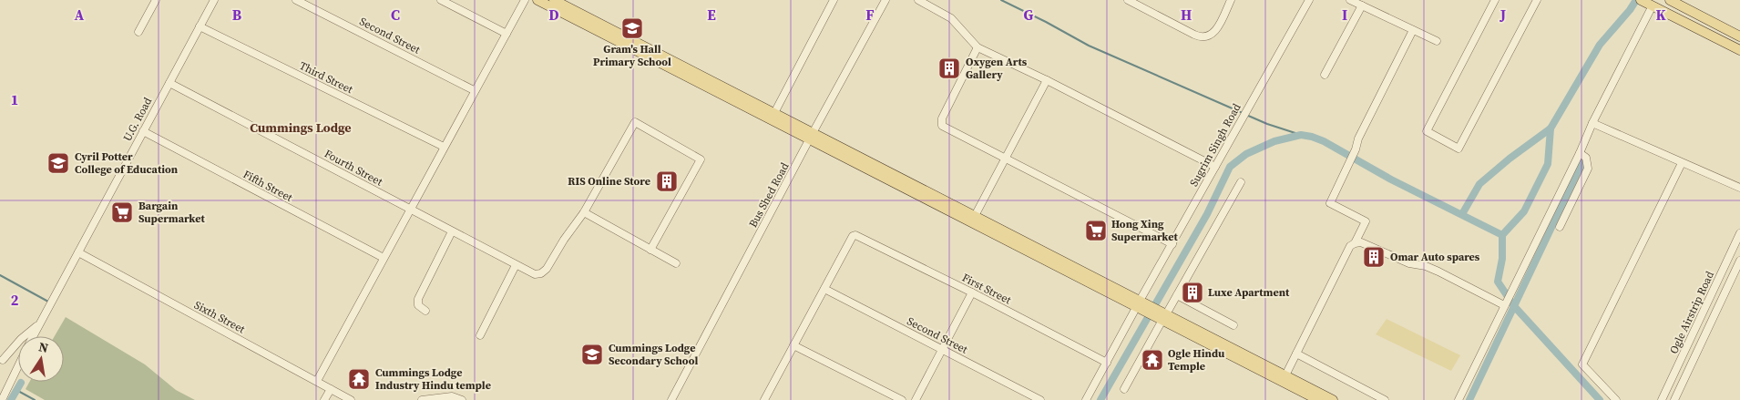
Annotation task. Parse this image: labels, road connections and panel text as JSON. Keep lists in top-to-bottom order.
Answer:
{
  "streets": {
    "street": [
      "Second Street",
      "Third Street",
      "U.G. Road",
      "Sugrim Singh Road",
      "Fourth Street",
      "Fifth Street",
      "Bus Shed Road",
      "First Street",
      "Ogle Airstrip Road",
      "Sixth Street"
    ]
  },
  "crossings": [
    ["Second Street", "First Street"],
    ["Third Street", "U.G. Road"],
    ["U.G. Road", "Fourth Street"],
    ["U.G. Road", "Fifth Street"],
    ["U.G. Road", "Sixth Street"],
    ["Sugrim Singh Road", "First Street"]
  ],
  "districts": ["Cummings Lodge"],
  "places": {
    "school or university": ["Gram's Hall Primary School", "Cyril Potter College of Education", "Cummings Lodge Secondary School"],
    "building": [
      "Oxygen Arts Gallery",
      "RIS Online Store",
      "Omar Auto spares",
      "Luxe Apartment"
    ],
    "supermarket": ["Bargain Supermarket", "Hong Xing Supermarket"],
    "temple": ["Ogle Hindu Temple", "Cummings Lodge Industry Hindu temple"]
  },
  "north": "top",
  "grid": {
    "columns": [
      "A",
      "B",
      "C",
      "D",
      "E",
      "F",
      "G",
      "H",
      "I",
      "J",
      "K"
    ],
    "rows": ["1", "2"]
  }
}
